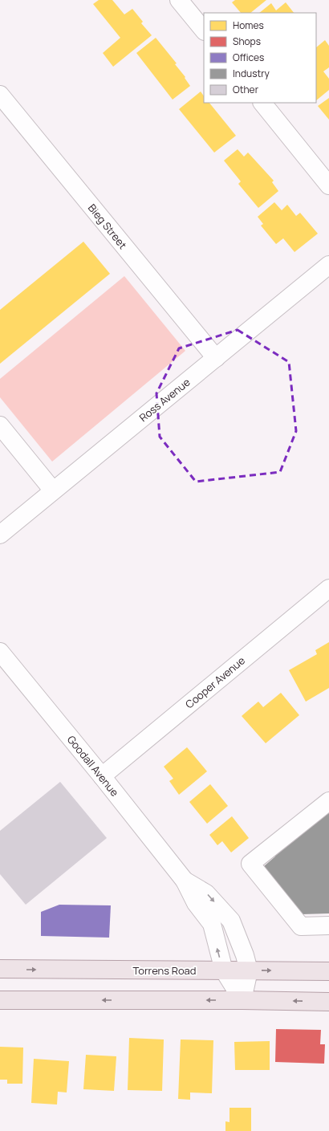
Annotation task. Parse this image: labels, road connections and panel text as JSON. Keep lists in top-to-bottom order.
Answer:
{
  "streets": {
    "main road": ["Torrens Road"],
    "street": [
      "Bieg Street",
      "Ross Avenue",
      "Cooper Avenue",
      "Goodall Avenue"
    ]
  },
  "crossings": [
    ["Bieg Street", "Ross Avenue"],
    ["Cooper Avenue", "Goodall Avenue"],
    ["Goodall Avenue", "Torrens Road"]
  ],
  "legend": [
    "Homes",
    "Shops",
    "Offices",
    "Industry",
    "Other"
  ]
}
